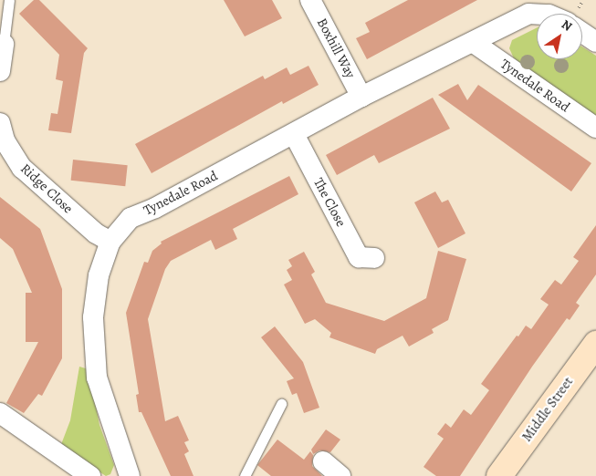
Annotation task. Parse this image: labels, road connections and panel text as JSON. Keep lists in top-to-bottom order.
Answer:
{
  "streets": {
    "street": [
      "Boxhill Way",
      "Tynedale Road",
      "Ridge Close",
      "The Close",
      "Middle Street"
    ]
  },
  "crossings": [
    ["Boxhill Way", "Tynedale Road"],
    ["Tynedale Road", "Ridge Close"],
    ["Tynedale Road", "The Close"]
  ],
  "north": "top right"
}
